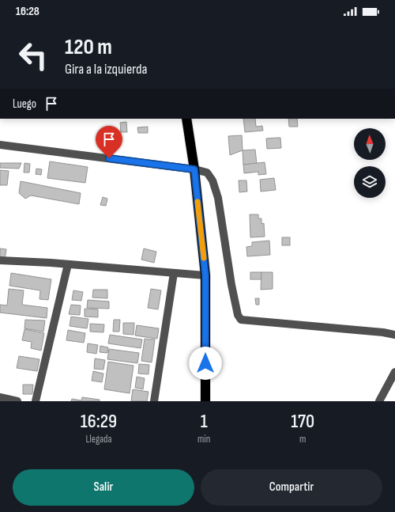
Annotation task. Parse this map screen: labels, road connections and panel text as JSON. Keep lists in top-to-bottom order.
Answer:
{
  "north": "top",
  "page": {
    "status": "16:28",
    "turn": ["120 m", "Gira a la izquierda"],
    "then": "Luego",
    "eta": [
      "16:29",
      "Llegada",
      "1",
      "min",
      "170",
      "m"
    ],
    "buttons": ["Salir", "Compartir"]
  }
}
